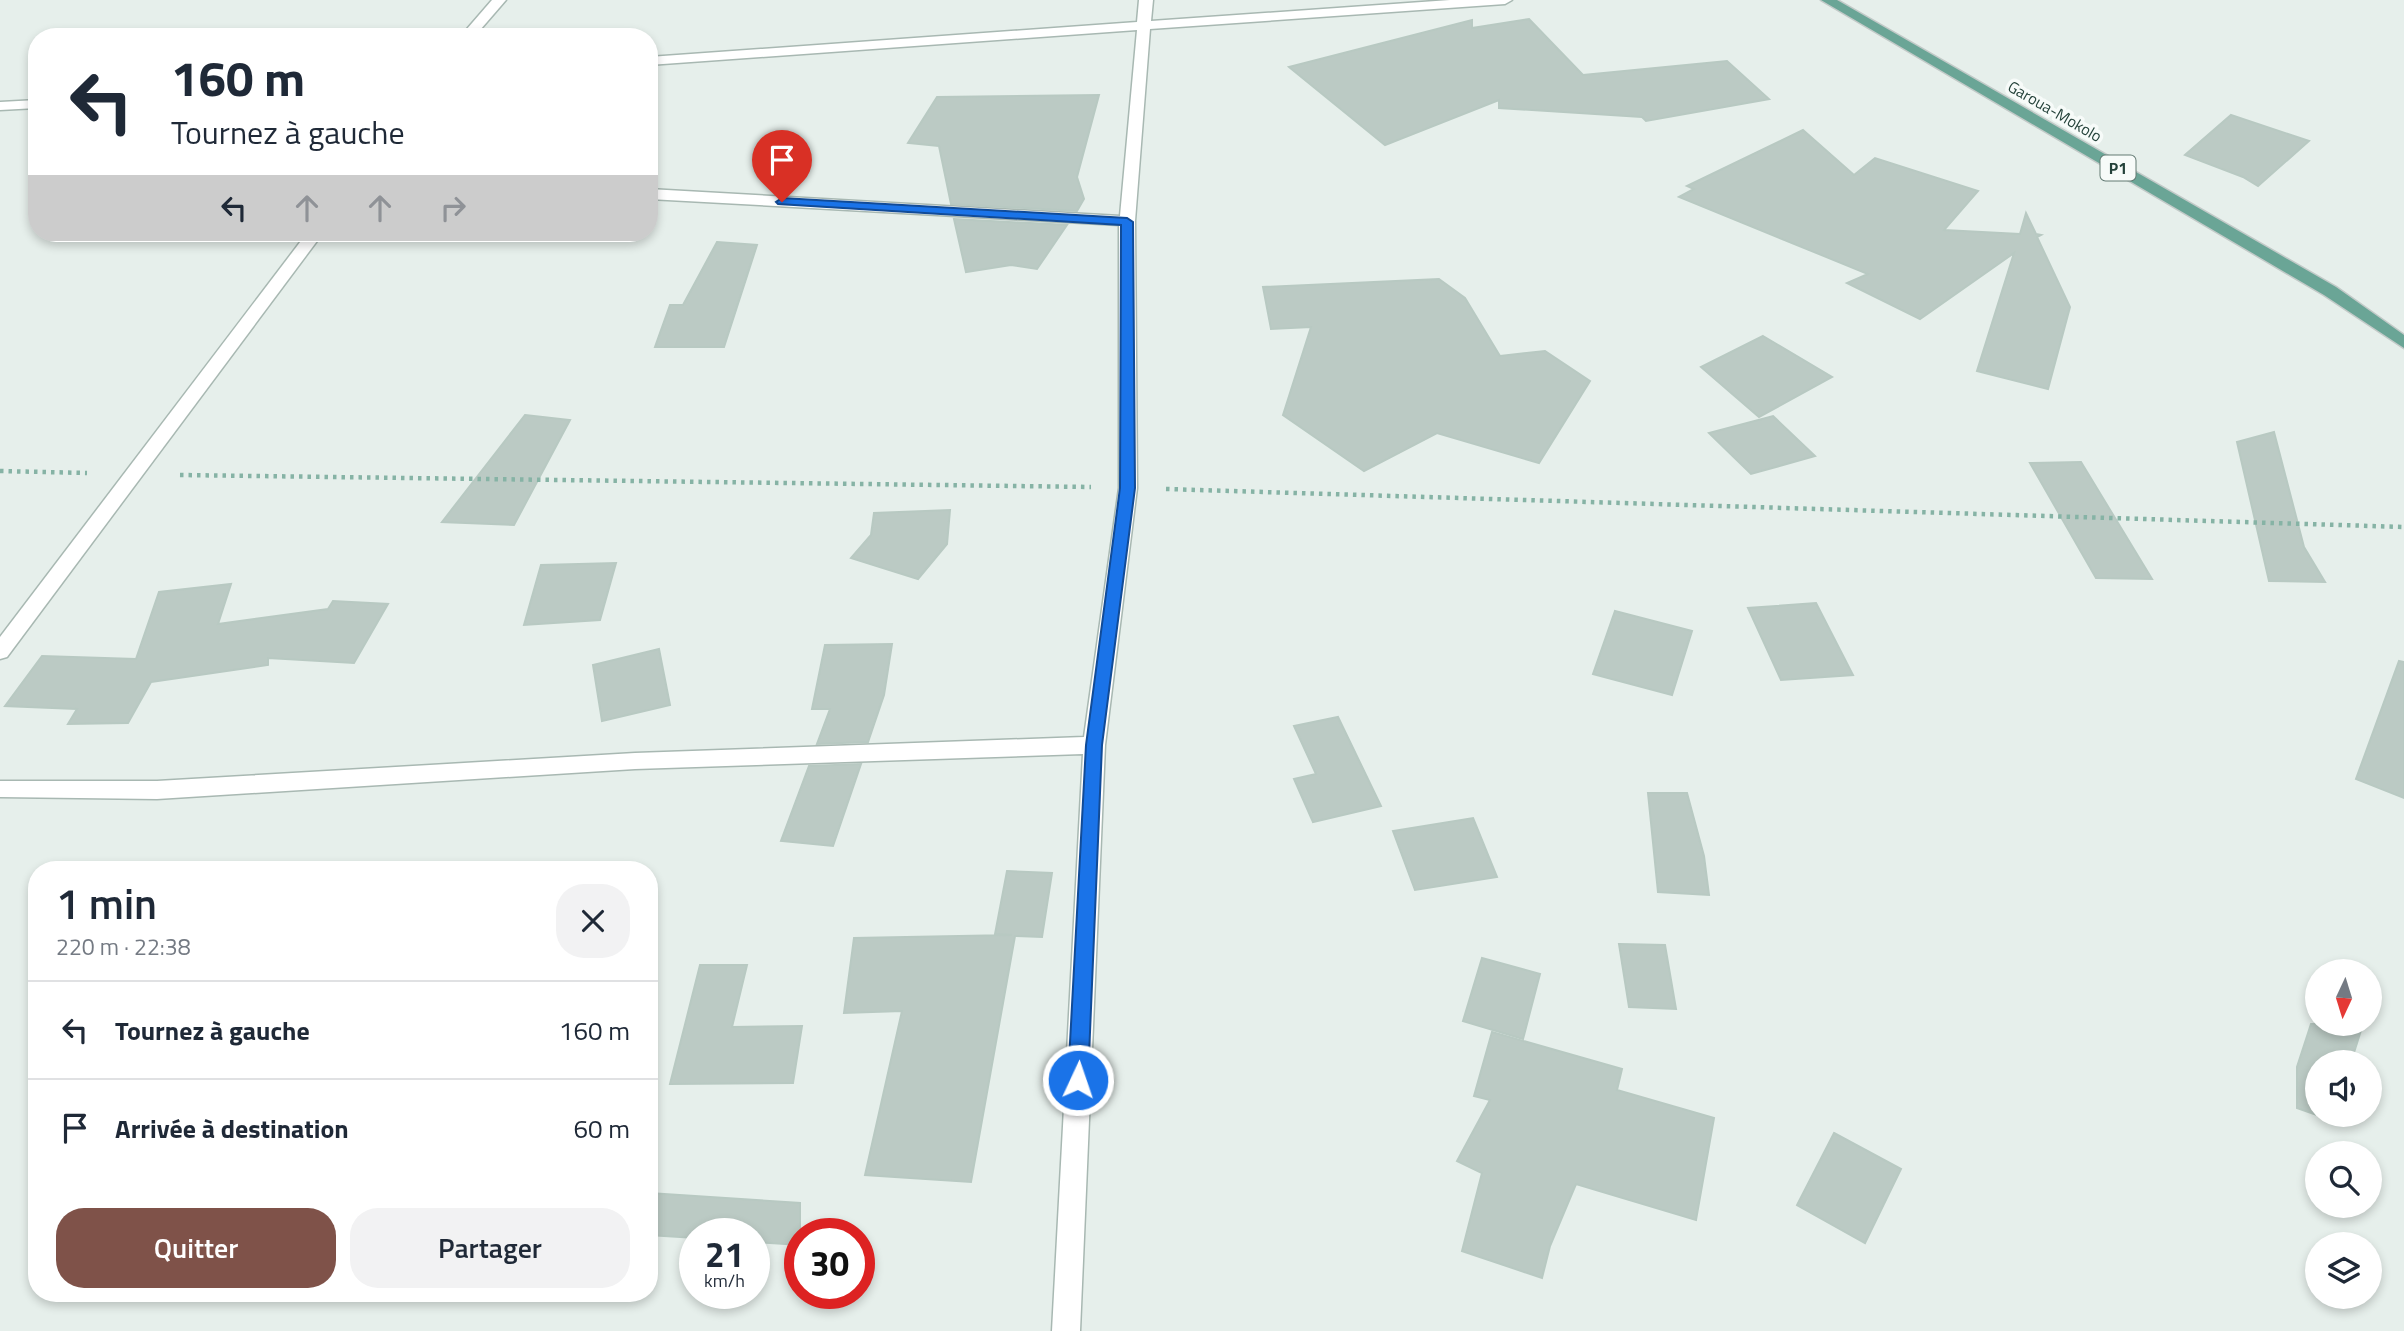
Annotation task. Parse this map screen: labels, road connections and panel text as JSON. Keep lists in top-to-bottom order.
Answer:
{
  "streets": {
    "main road": ["Garoua-Mokolo", "P1"]
  },
  "north": "bottom",
  "page": {
    "turn": ["160 m", "Tournez à gauche"],
    "heading": ["1 min", "220 m · 22:38"],
    "list": [
      {
        "name": "Tournez à gauche",
        "value": "160 m"
      },
      {
        "name": "Arrivée à destination",
        "value": "60 m"
      }
    ],
    "buttons": ["Quitter", "Partager"],
    "speed": "21 km/h",
    "limit": "30"
  }
}
